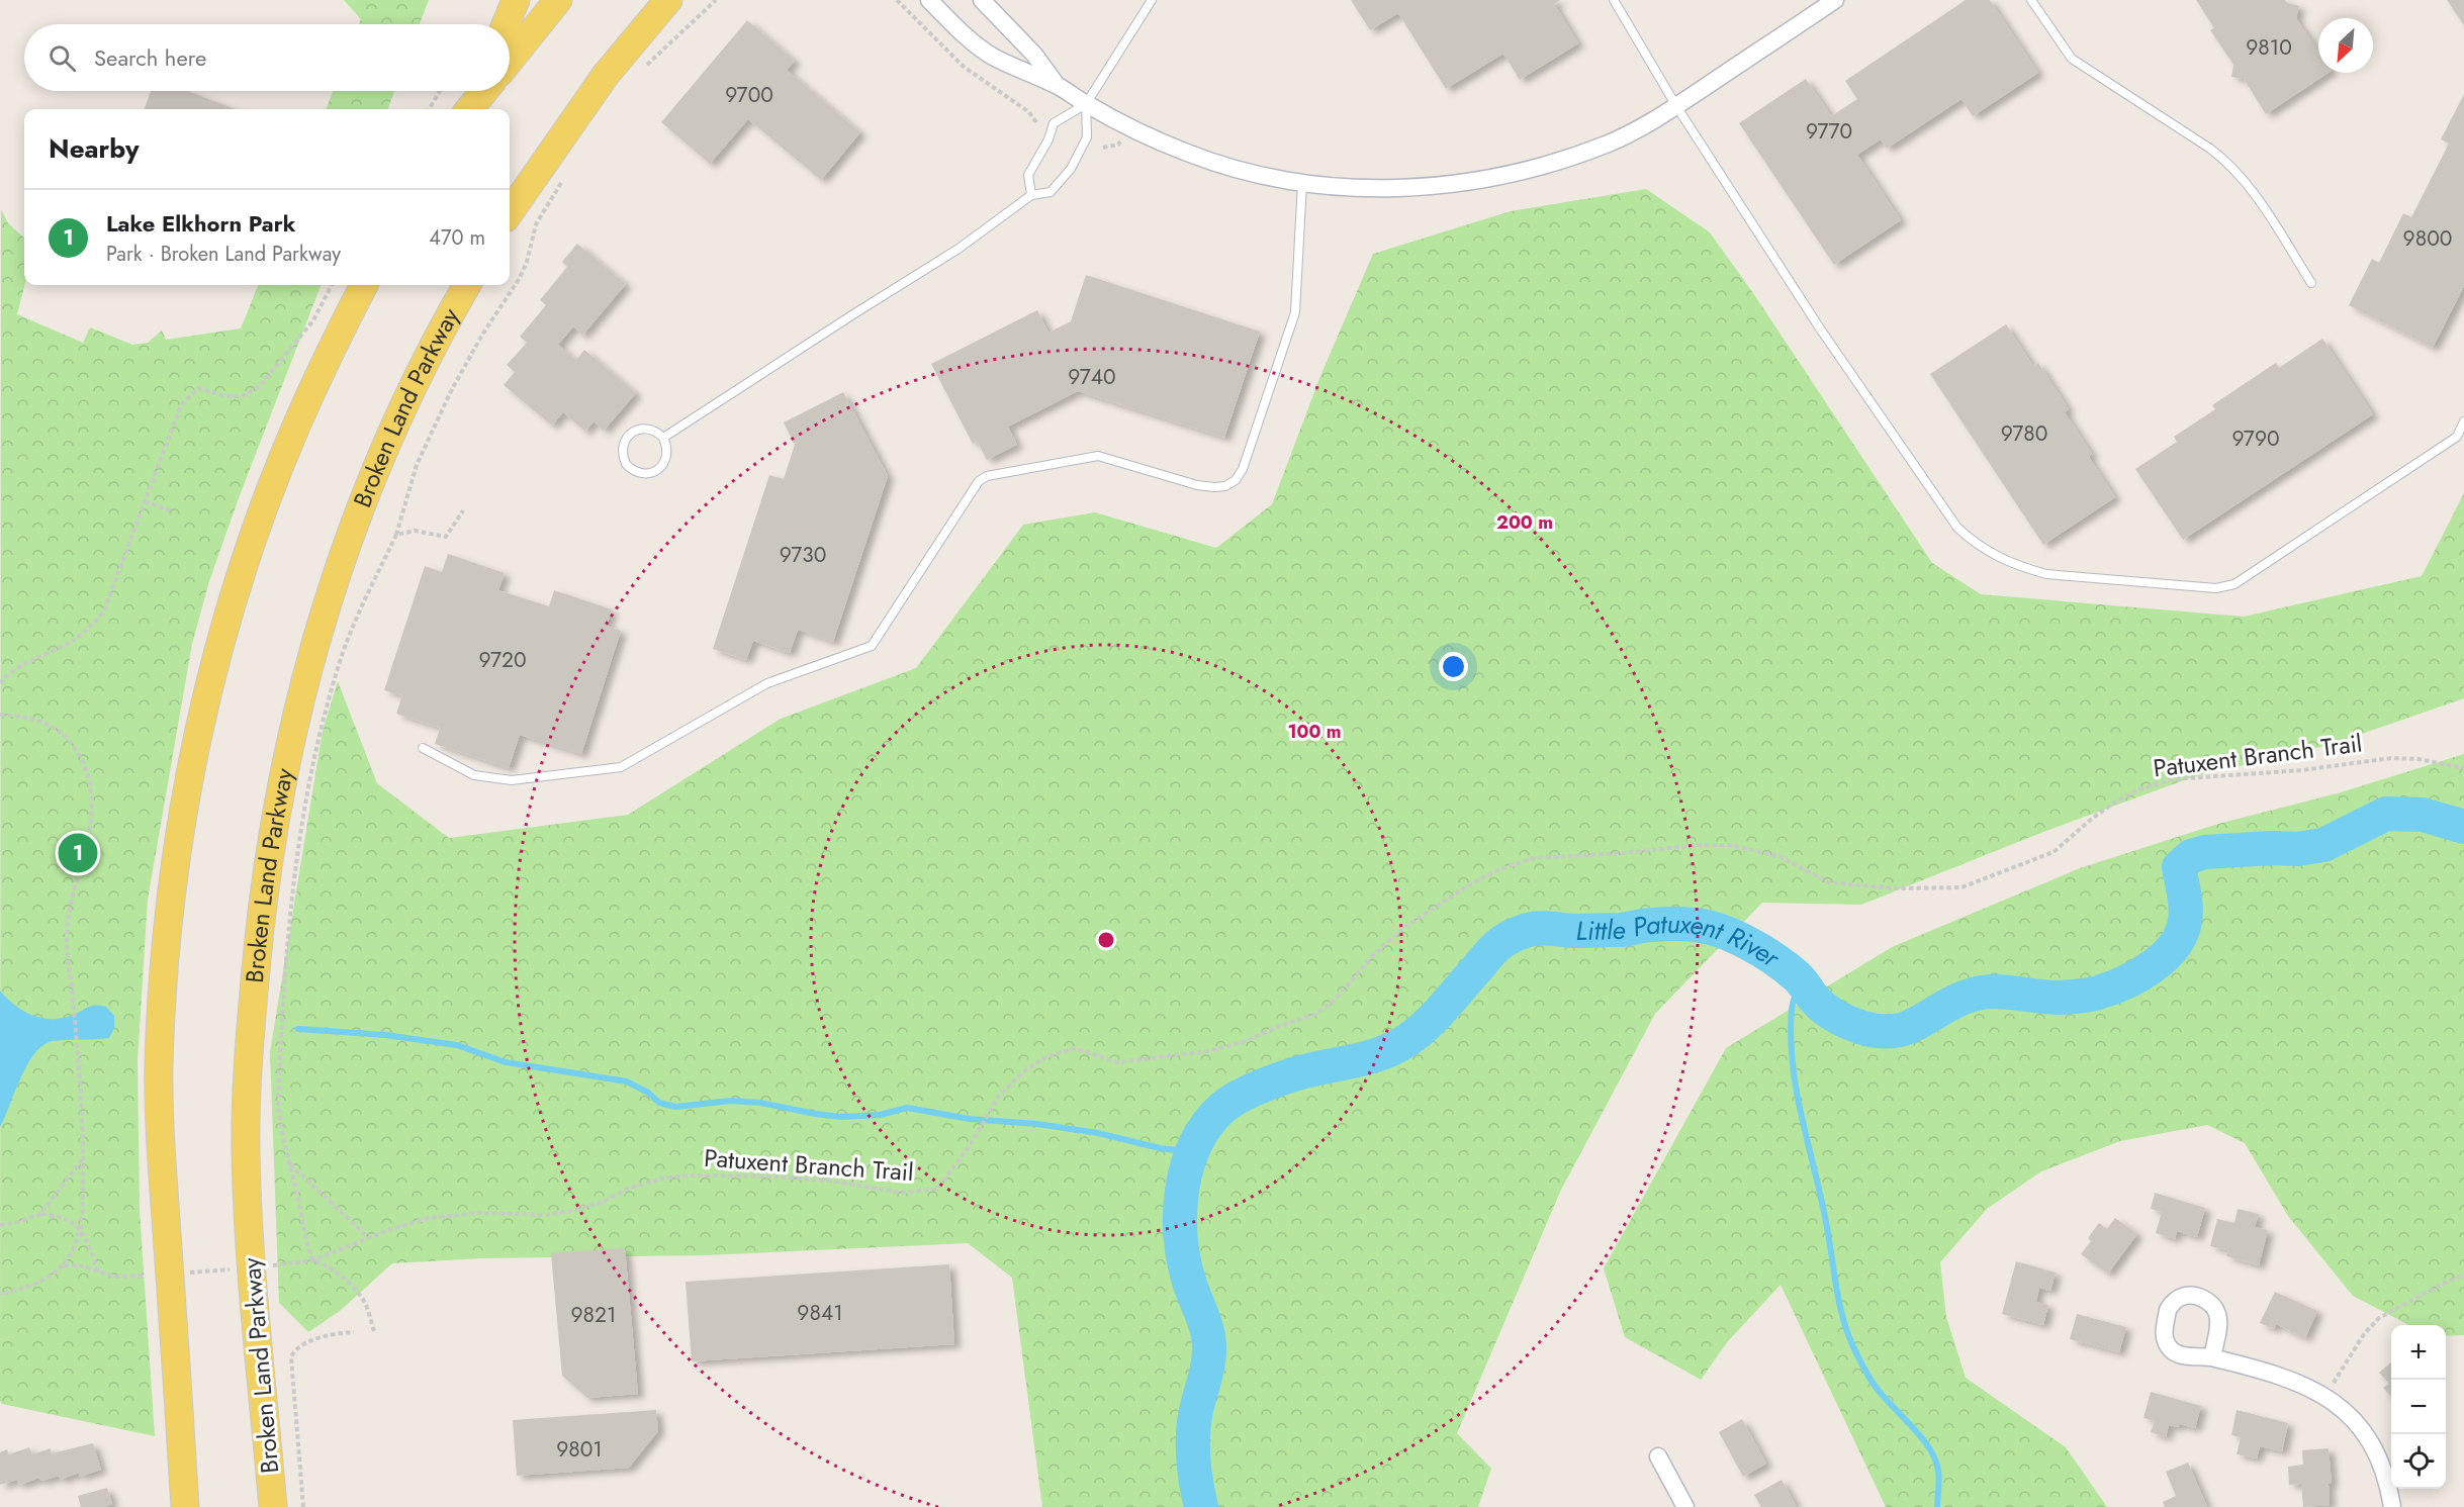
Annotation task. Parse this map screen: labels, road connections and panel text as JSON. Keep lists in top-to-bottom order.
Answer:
{
  "streets": {
    "main road": ["Broken Land Parkway"],
    "path": ["Patuxent Branch Trail"]
  },
  "water": ["Little Patuxent River"],
  "house_numbers": [
    "9810",
    "9700",
    "9770",
    "9800",
    "9740",
    "9780",
    "9790",
    "9730",
    "9720",
    "9841",
    "9821",
    "9801"
  ],
  "north": "bottom left",
  "page": {
    "search": "Search here",
    "heading": "Nearby",
    "list": [
      {
        "mark": "1",
        "name": "Lake Elkhorn Park",
        "note": "Park · Broken Land Parkway",
        "value": "470 m"
      }
    ],
    "pins": "1",
    "map_buttons": ["+", "−"]
  },
  "rings": ["200 m", "100 m"]
}
